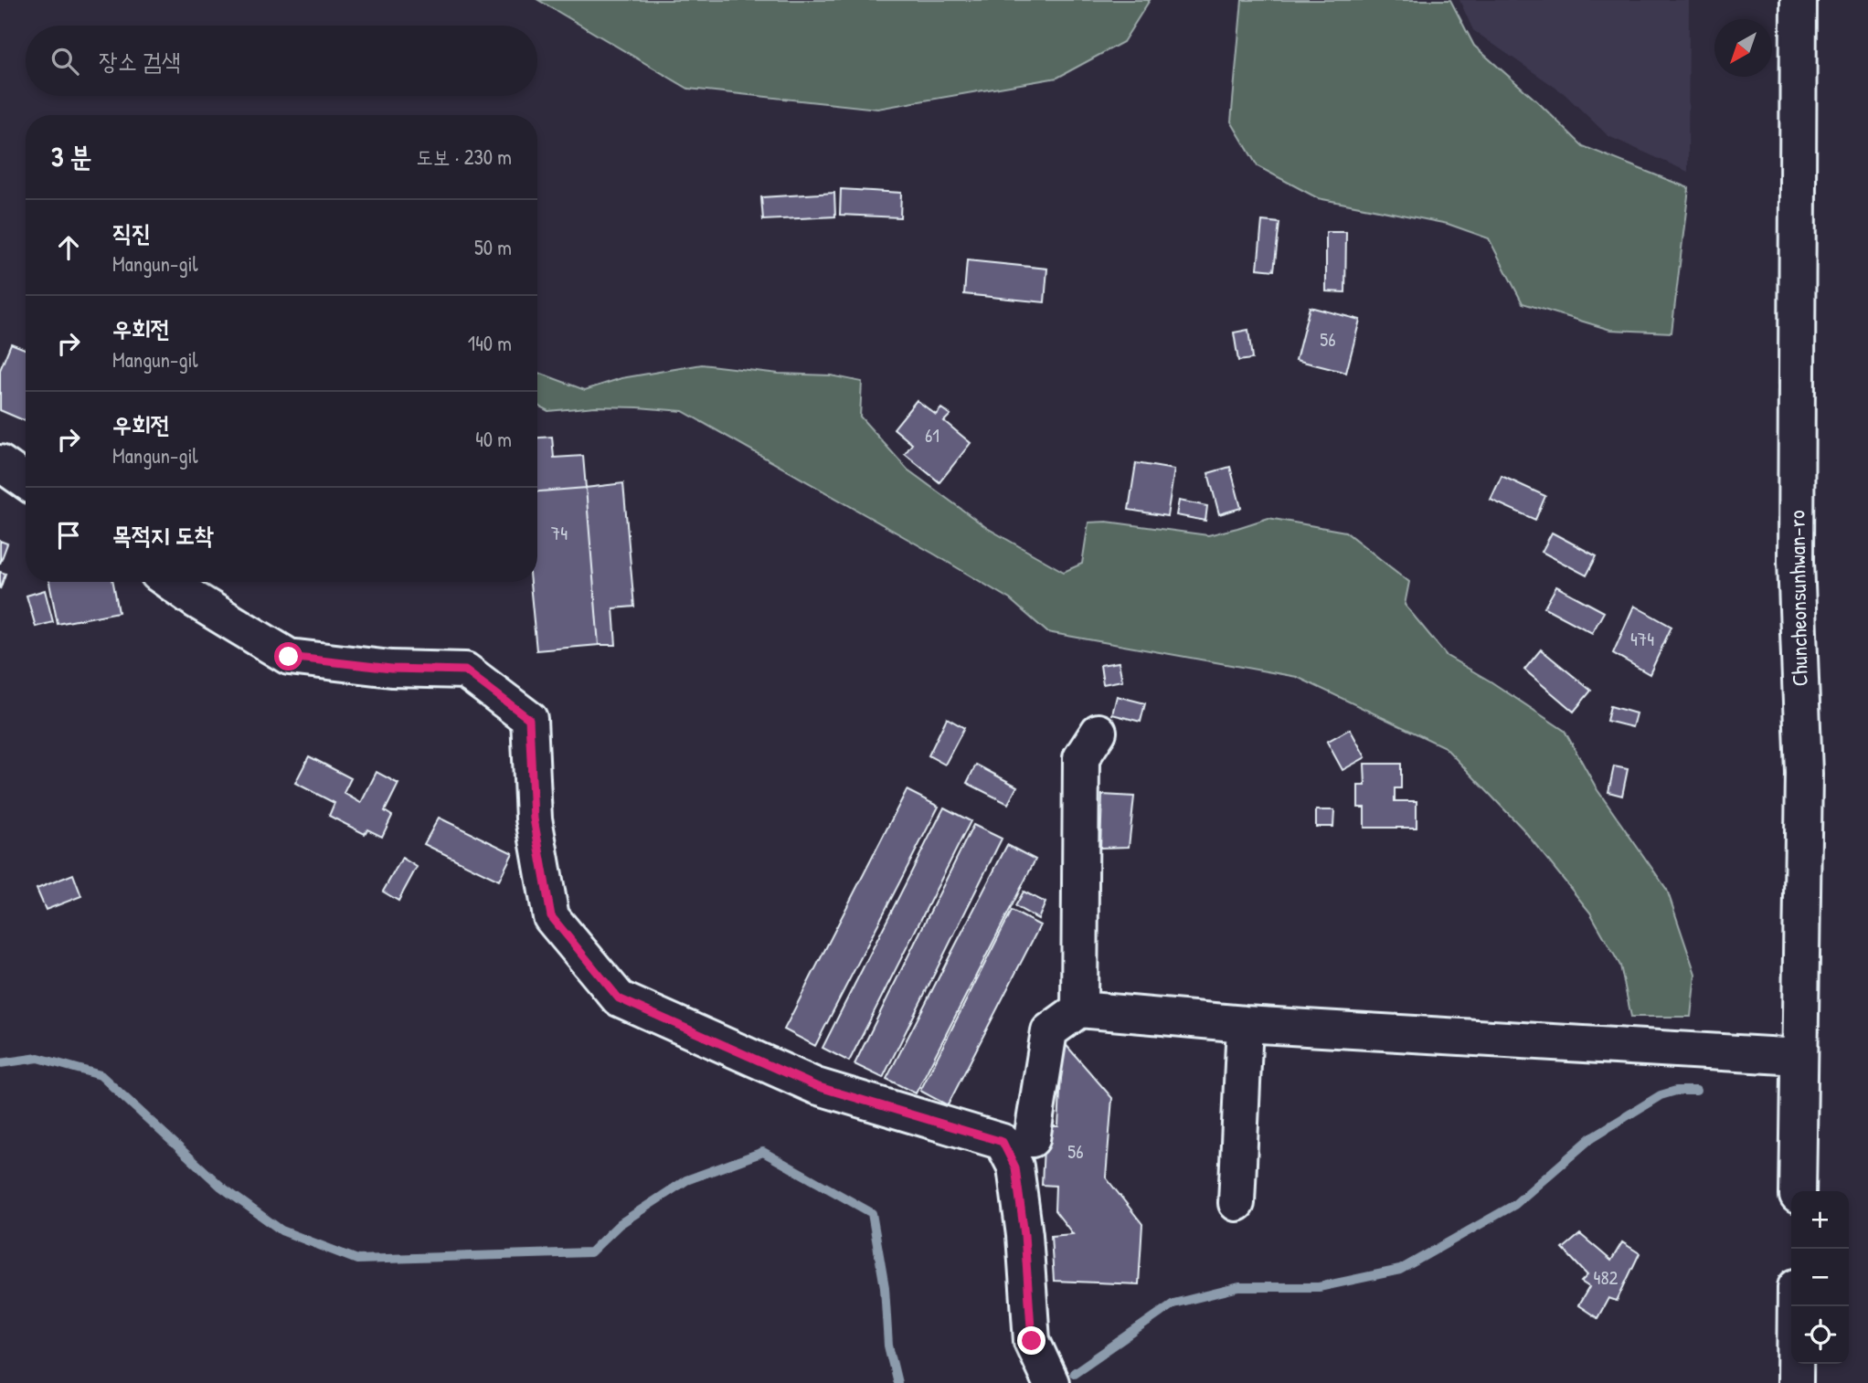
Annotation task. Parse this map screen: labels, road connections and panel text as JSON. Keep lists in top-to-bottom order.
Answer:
{
  "streets": {
    "street": ["Chuncheonsunhwan-ro"]
  },
  "house_numbers": [
    "56",
    "61",
    "74",
    "474",
    "56",
    "482"
  ],
  "north": "bottom left",
  "page": {
    "search": "장소 검색",
    "heading": ["3 분", "도보 · 230 m"],
    "list": [
      ["직진", "Mangun-gil", "50 m"],
      ["우회전", "Mangun-gil", "140 m"],
      ["우회전", "Mangun-gil", "40 m"],
      "목적지 도착"
    ],
    "map_buttons": ["+", "−"]
  }
}
